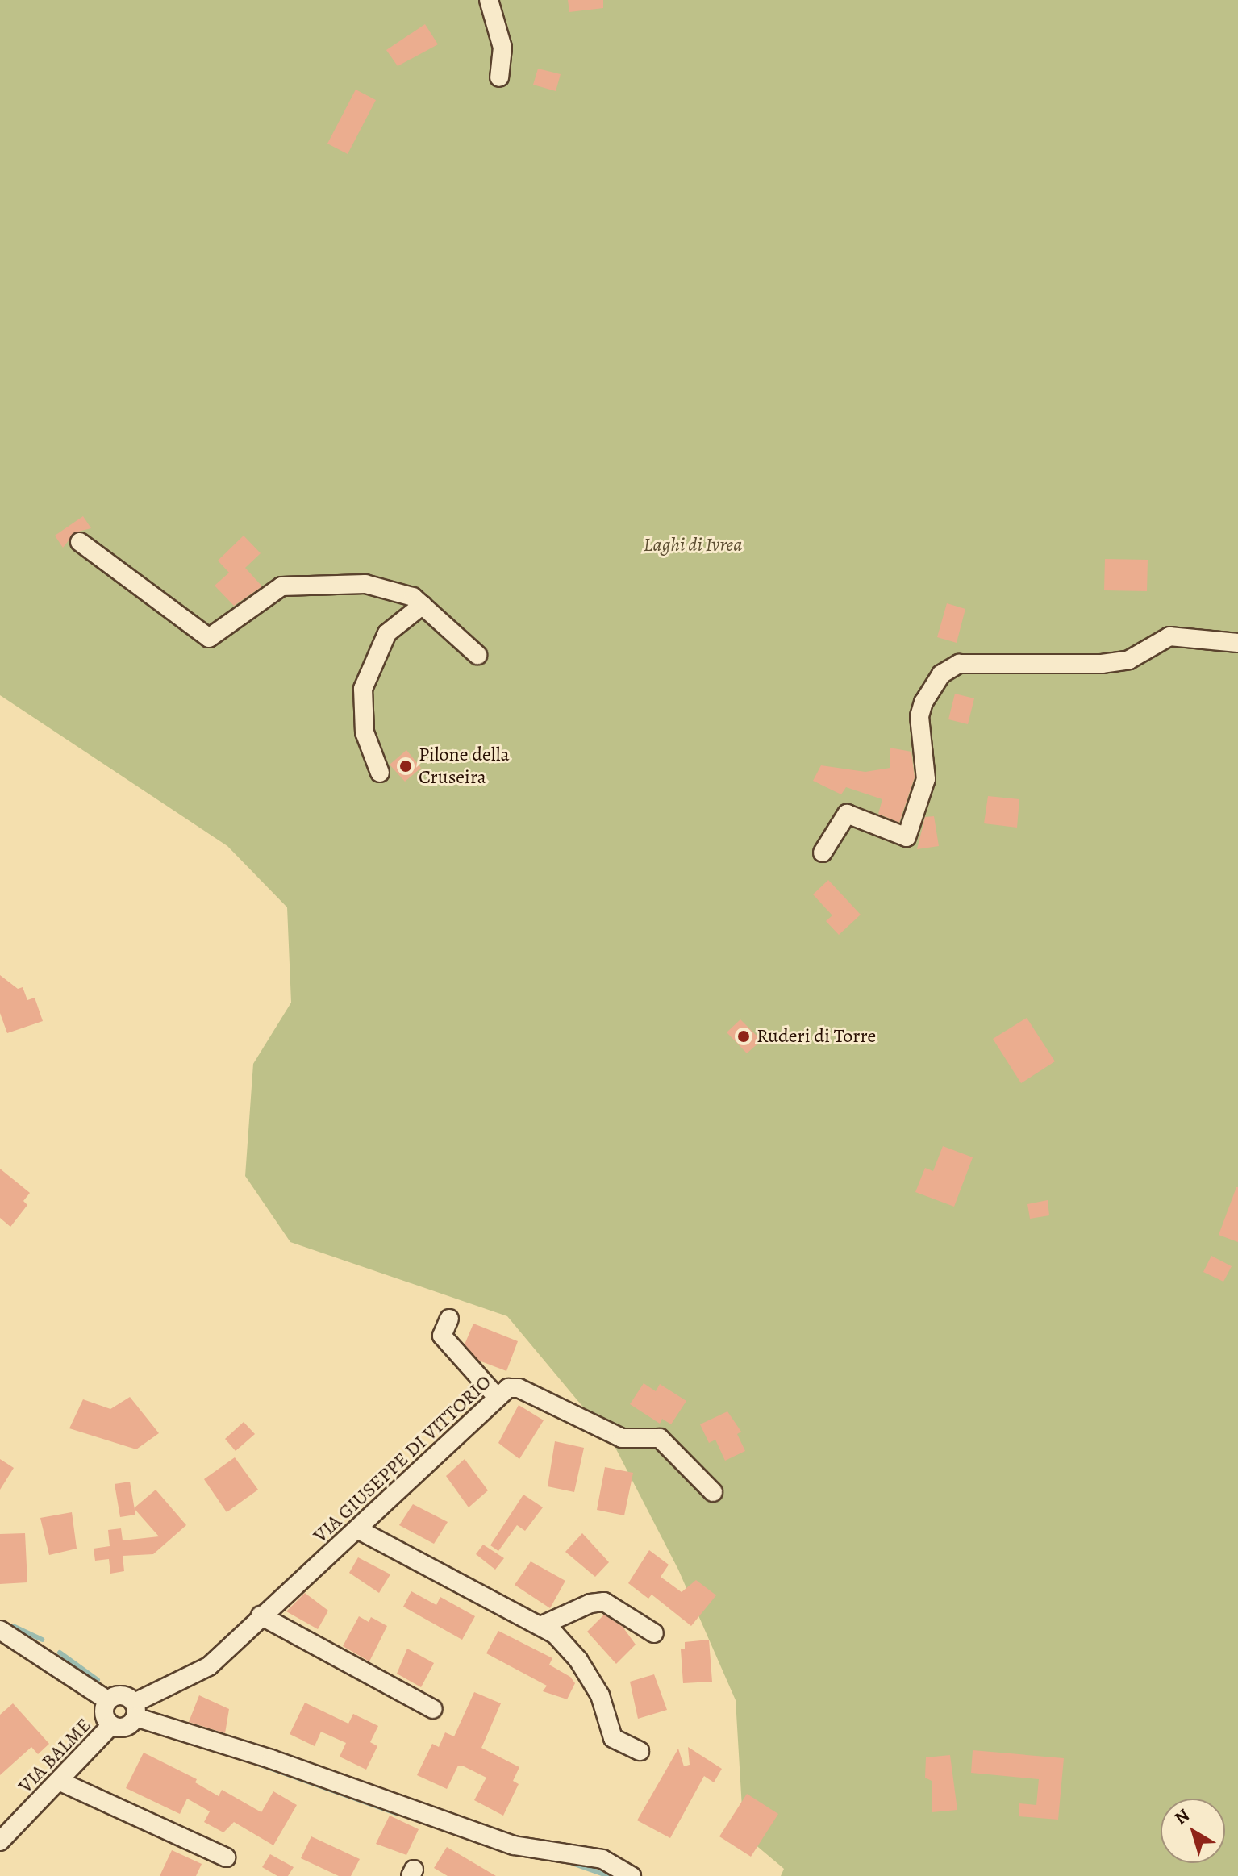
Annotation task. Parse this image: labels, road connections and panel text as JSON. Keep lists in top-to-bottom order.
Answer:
{
  "streets": {
    "street": ["VIA GIUSEPPE DI VITTORIO", "VIA BALME"]
  },
  "crossings": [
    ["VIA GIUSEPPE DI VITTORIO", "VIA BALME"]
  ],
  "parks": ["Laghi di Ivrea"],
  "places": ["Pilone della Cruseira", "Ruderi di Torre"],
  "north": "top left"
}
